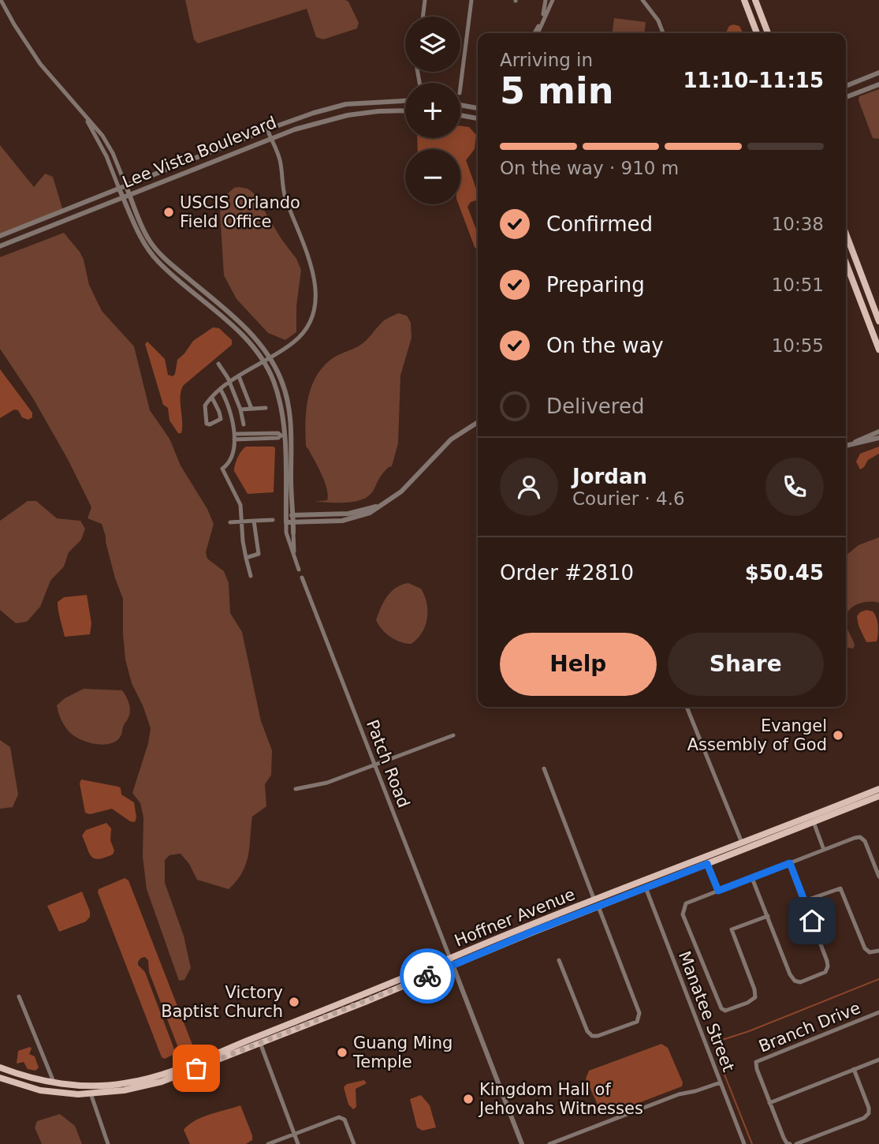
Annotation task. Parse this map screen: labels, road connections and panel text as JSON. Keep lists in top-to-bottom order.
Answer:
{
  "streets": {
    "main road": ["Hoffner Avenue"],
    "street": [
      "Lee Vista Boulevard",
      "Patch Road",
      "Manatee Street",
      "Branch Drive"
    ]
  },
  "crossings": [
    ["Patch Road", "Hoffner Avenue"],
    ["Hoffner Avenue", "Manatee Street"]
  ],
  "places": [
    "USCIS Orlando Field Office",
    "Evangel Assembly of God",
    "Victory Baptist Church",
    "Guang Ming Temple",
    "Kingdom Hall of Jehovahs Witnesses"
  ],
  "page": {
    "map_buttons": ["+", "−"],
    "heading": ["5 min", "Arriving in", "11:10–11:15"],
    "panel": [
      "Jordan",
      "Courier · 4.6",
      "Order #2810",
      "$50.45"
    ],
    "bar": "On the way · 910 m",
    "list": [
      ["Confirmed", "10:38"],
      ["Preparing", "10:51"],
      ["On the way", "10:55"],
      "Delivered"
    ],
    "buttons": ["Help", "Share"]
  }
}
